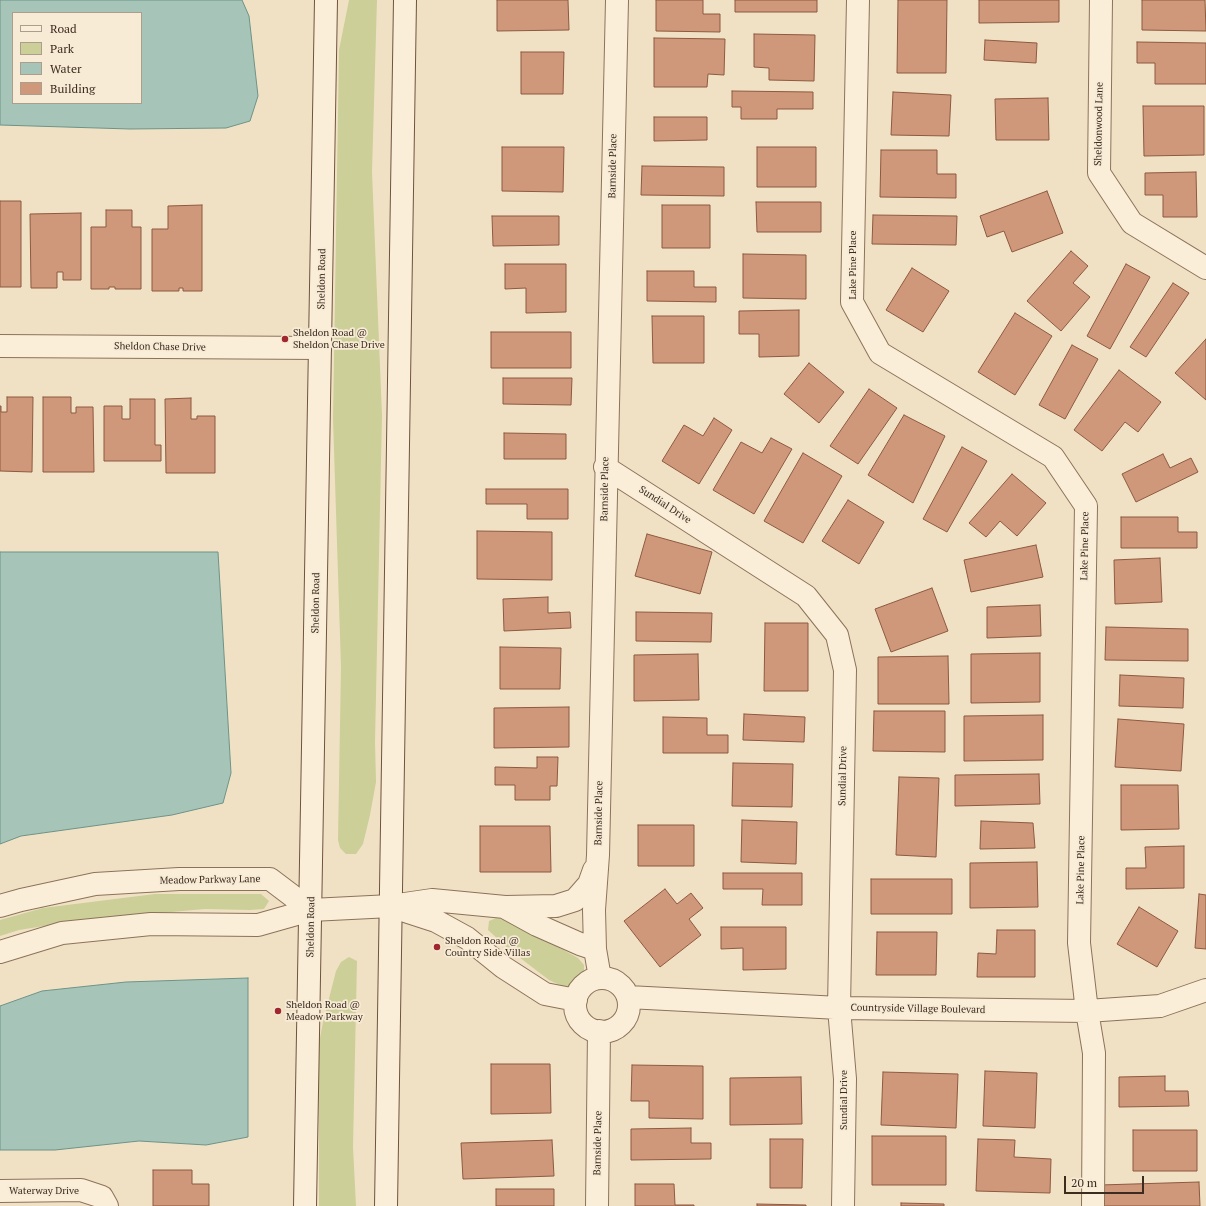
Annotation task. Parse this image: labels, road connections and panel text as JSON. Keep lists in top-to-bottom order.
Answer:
{
  "streets": {
    "street": [
      "Sheldonwood Lane",
      "Barnside Place",
      "Lake Pine Place",
      "Sheldon Road",
      "Sheldon Chase Drive",
      "Sundial Drive",
      "Meadow Parkway Lane",
      "Countryside Village Boulevard",
      "Waterway Drive"
    ]
  },
  "crossings": [
    ["Barnside Place", "Sundial Drive"],
    ["Barnside Place", "Countryside Village Boulevard"],
    ["Lake Pine Place", "Countryside Village Boulevard"],
    ["Sheldon Road", "Sheldon Chase Drive"],
    ["Sheldon Road", "Meadow Parkway Lane"],
    ["Sundial Drive", "Countryside Village Boulevard"]
  ],
  "places": ["Sheldon Road @ Sheldon Chase Drive", "Sheldon Road @ Country Side Villas", "Sheldon Road @ Meadow Parkway"],
  "legend": [
    "Road",
    "Park",
    "Water",
    "Building"
  ],
  "scale_bar": "20 m"
}
